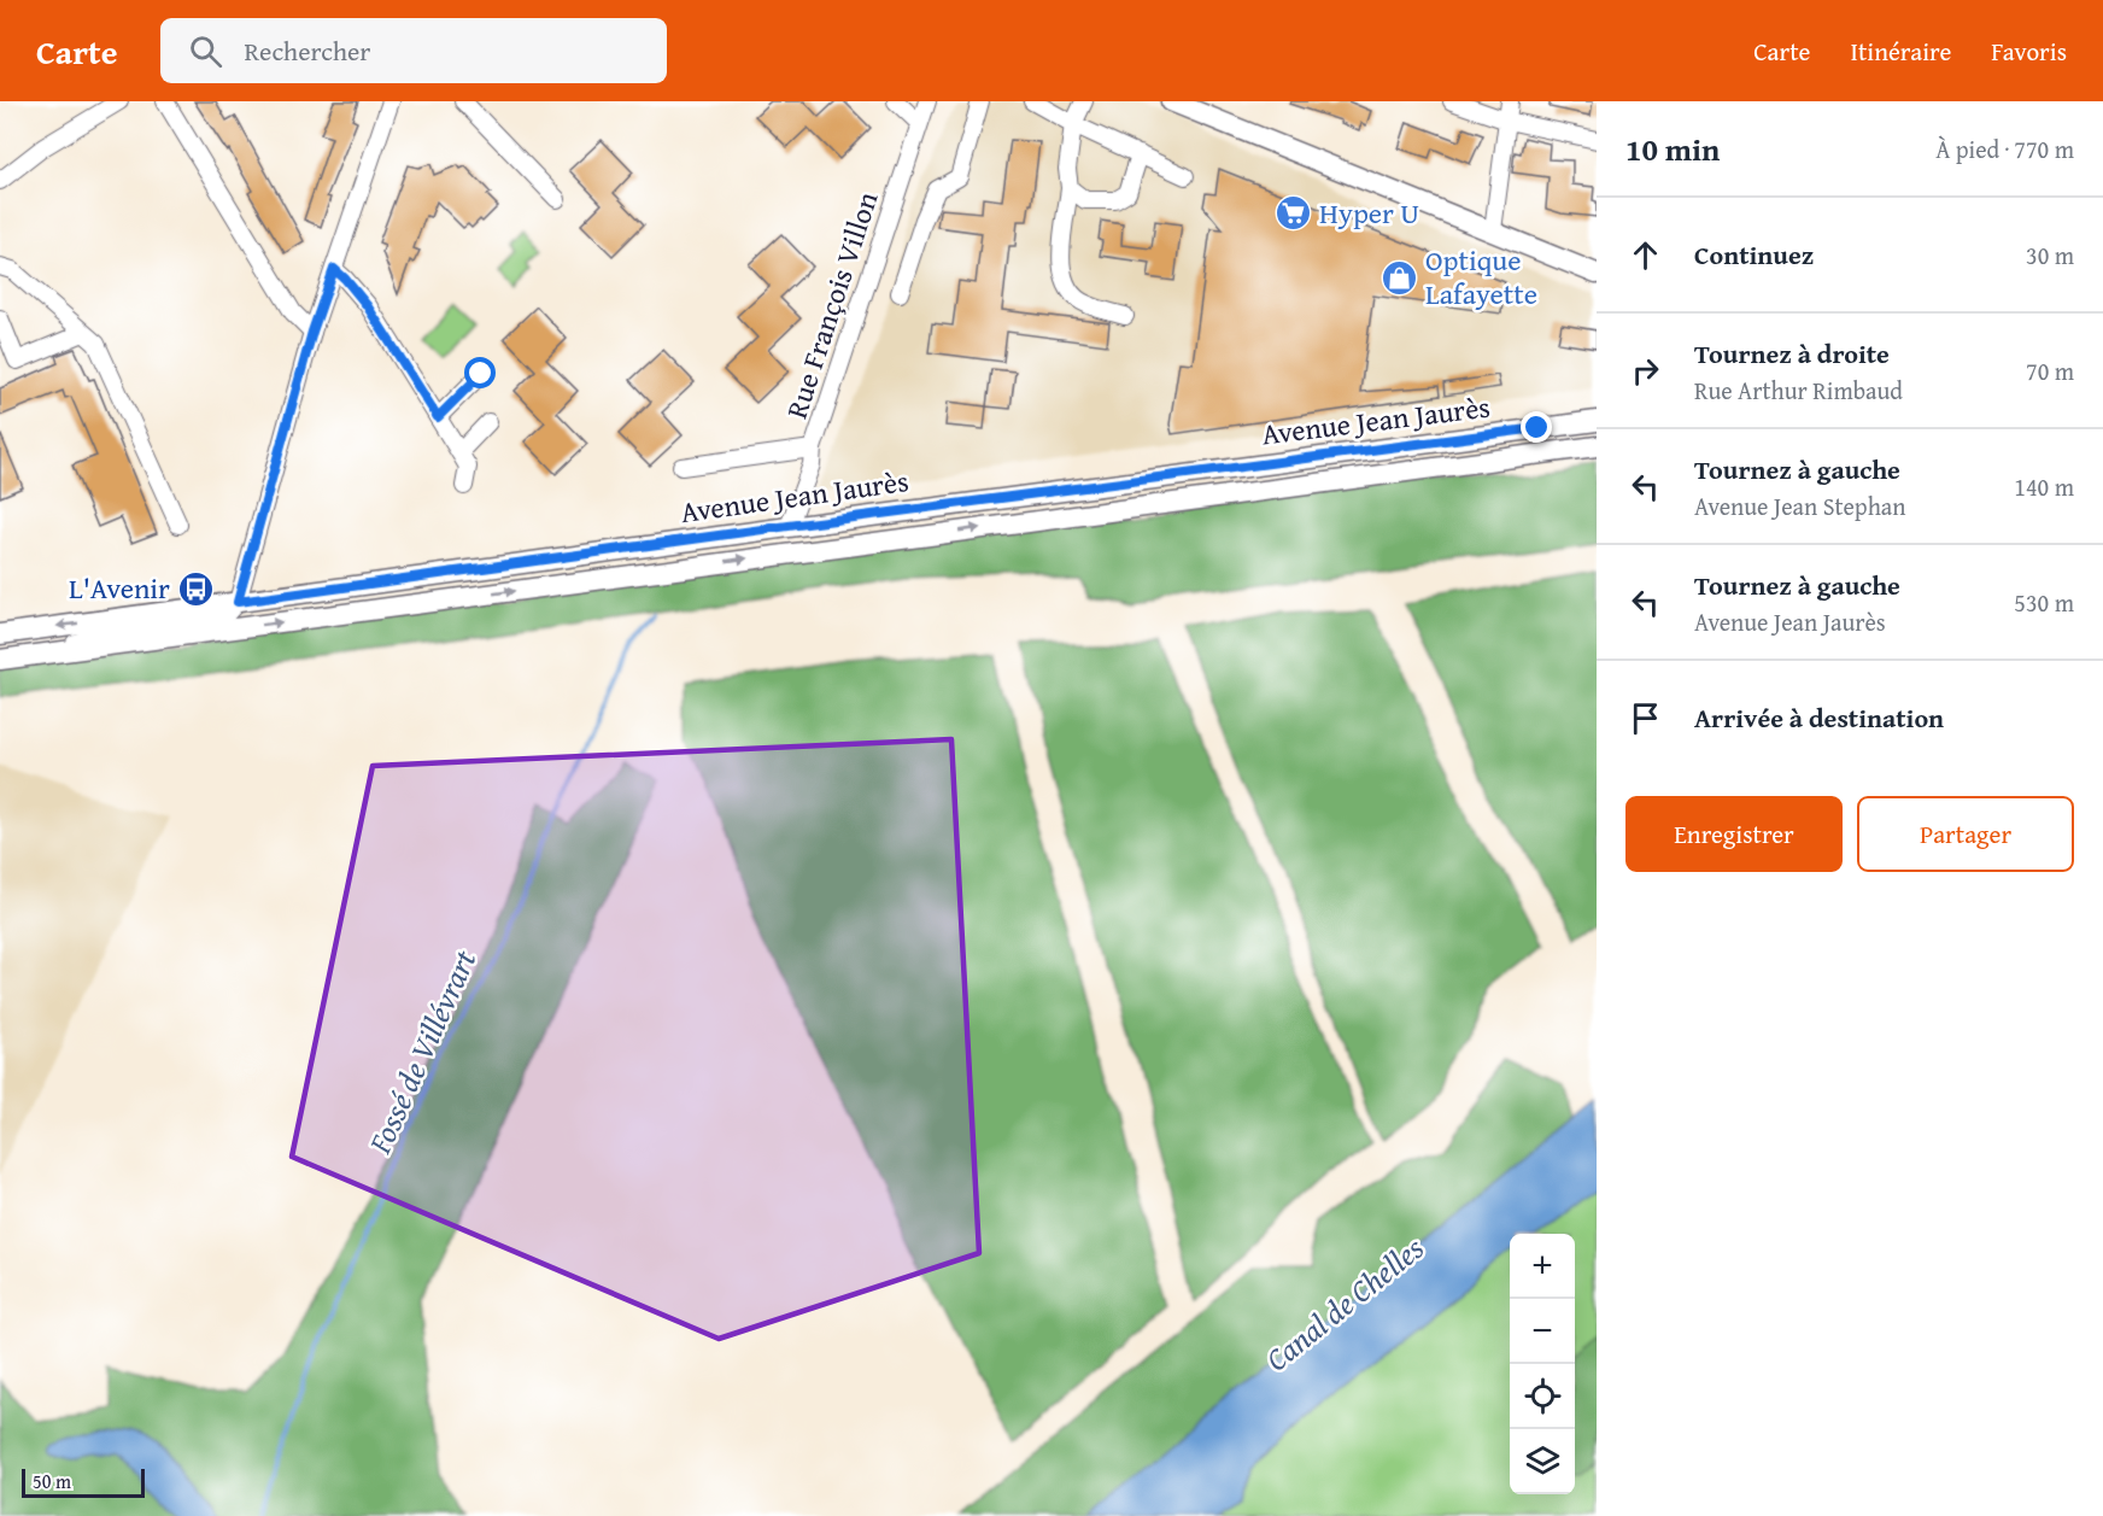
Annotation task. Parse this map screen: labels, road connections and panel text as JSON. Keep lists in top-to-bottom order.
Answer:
{
  "streets": {
    "main road": ["Avenue Jean Jaurès"],
    "street": ["Rue François Villon"]
  },
  "crossings": [
    ["Rue François Villon", "Avenue Jean Jaurès"]
  ],
  "water": ["Fossé de Villévrart", "Canal de Chelles"],
  "places": {
    "supermarket": ["Hyper U"],
    "shop": ["Optique Lafayette"],
    "bus stop": ["L'Avenir"]
  },
  "scale_bar": "50 m",
  "page": {
    "header": "Carte",
    "search": "Rechercher",
    "nav": ["Carte", "Itinéraire", "Favoris"],
    "heading": ["10 min", "À pied · 770 m"],
    "list": [
      ["Continuez", "30 m"],
      ["Tournez à droite", "Rue Arthur Rimbaud", "70 m"],
      ["Tournez à gauche", "Avenue Jean Stephan", "140 m"],
      ["Tournez à gauche", "Avenue Jean Jaurès", "530 m"],
      "Arrivée à destination"
    ],
    "buttons": ["Enregistrer", "Partager"],
    "map_buttons": ["+", "−"],
    "scale": "50 m"
  }
}
